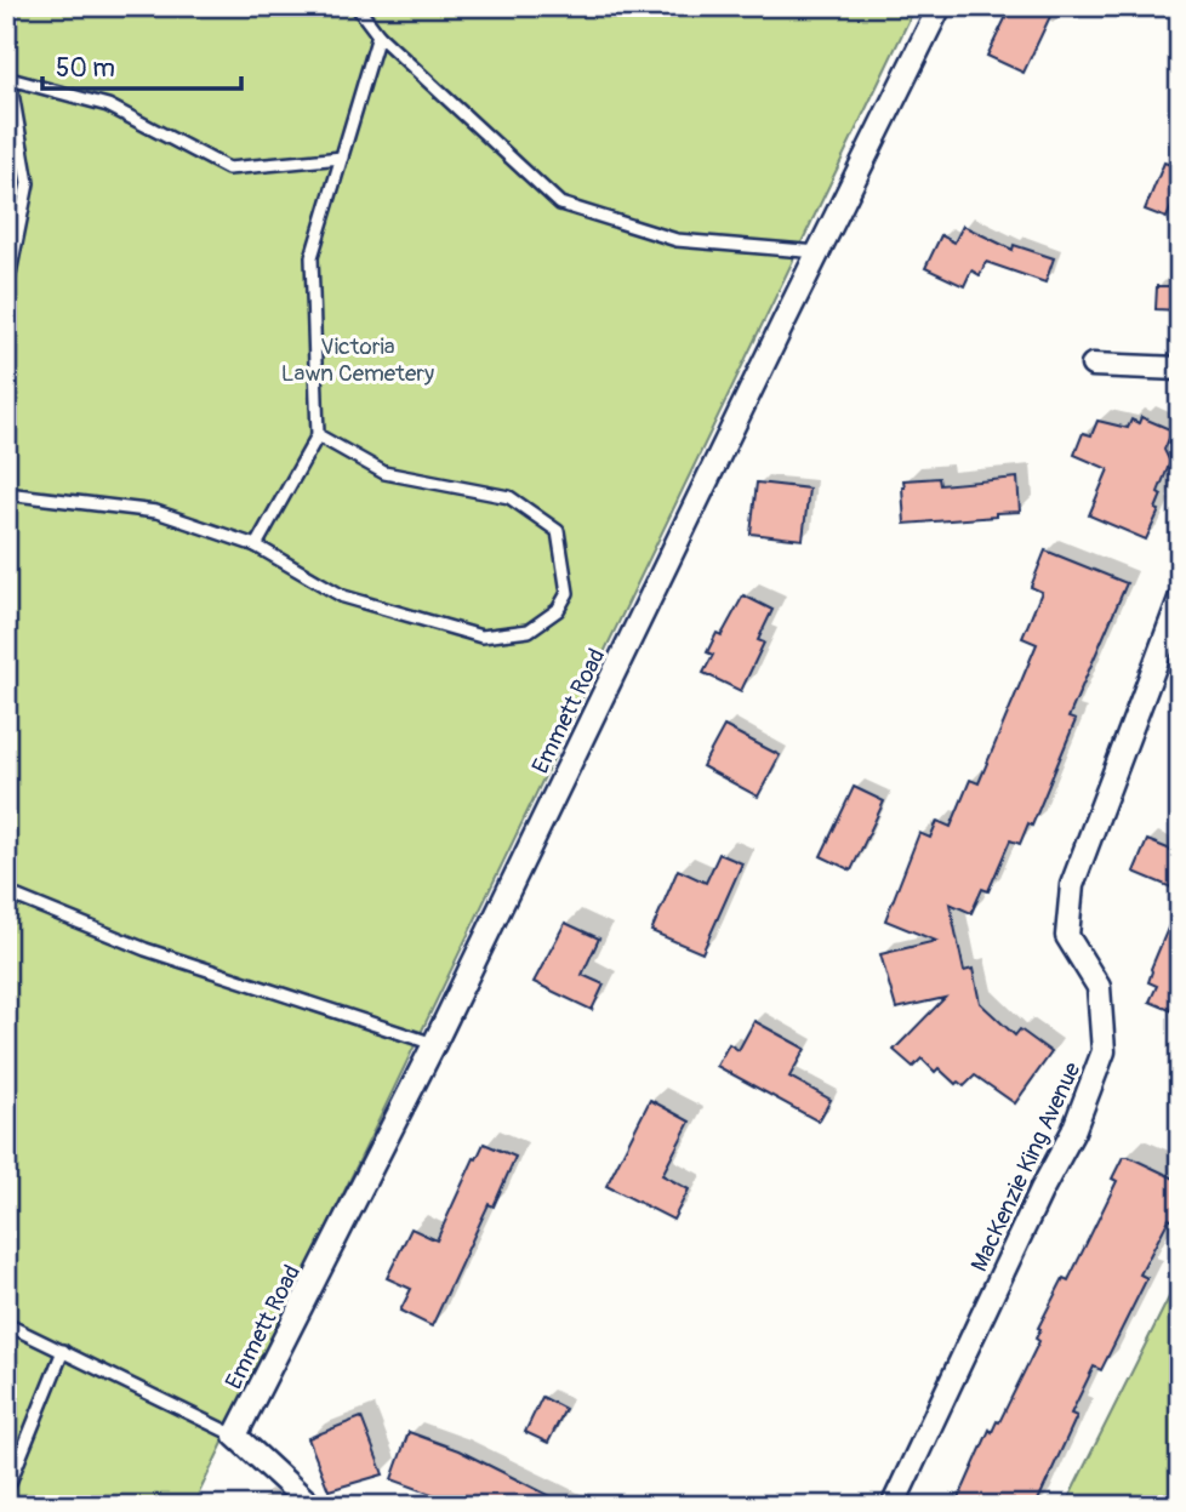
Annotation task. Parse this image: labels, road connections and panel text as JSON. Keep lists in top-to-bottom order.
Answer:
{
  "streets": {
    "street": ["Emmett Road", "MacKenzie King Avenue"]
  },
  "parks": ["Victoria Lawn Cemetery"],
  "scale_bar": "50 m"
}
